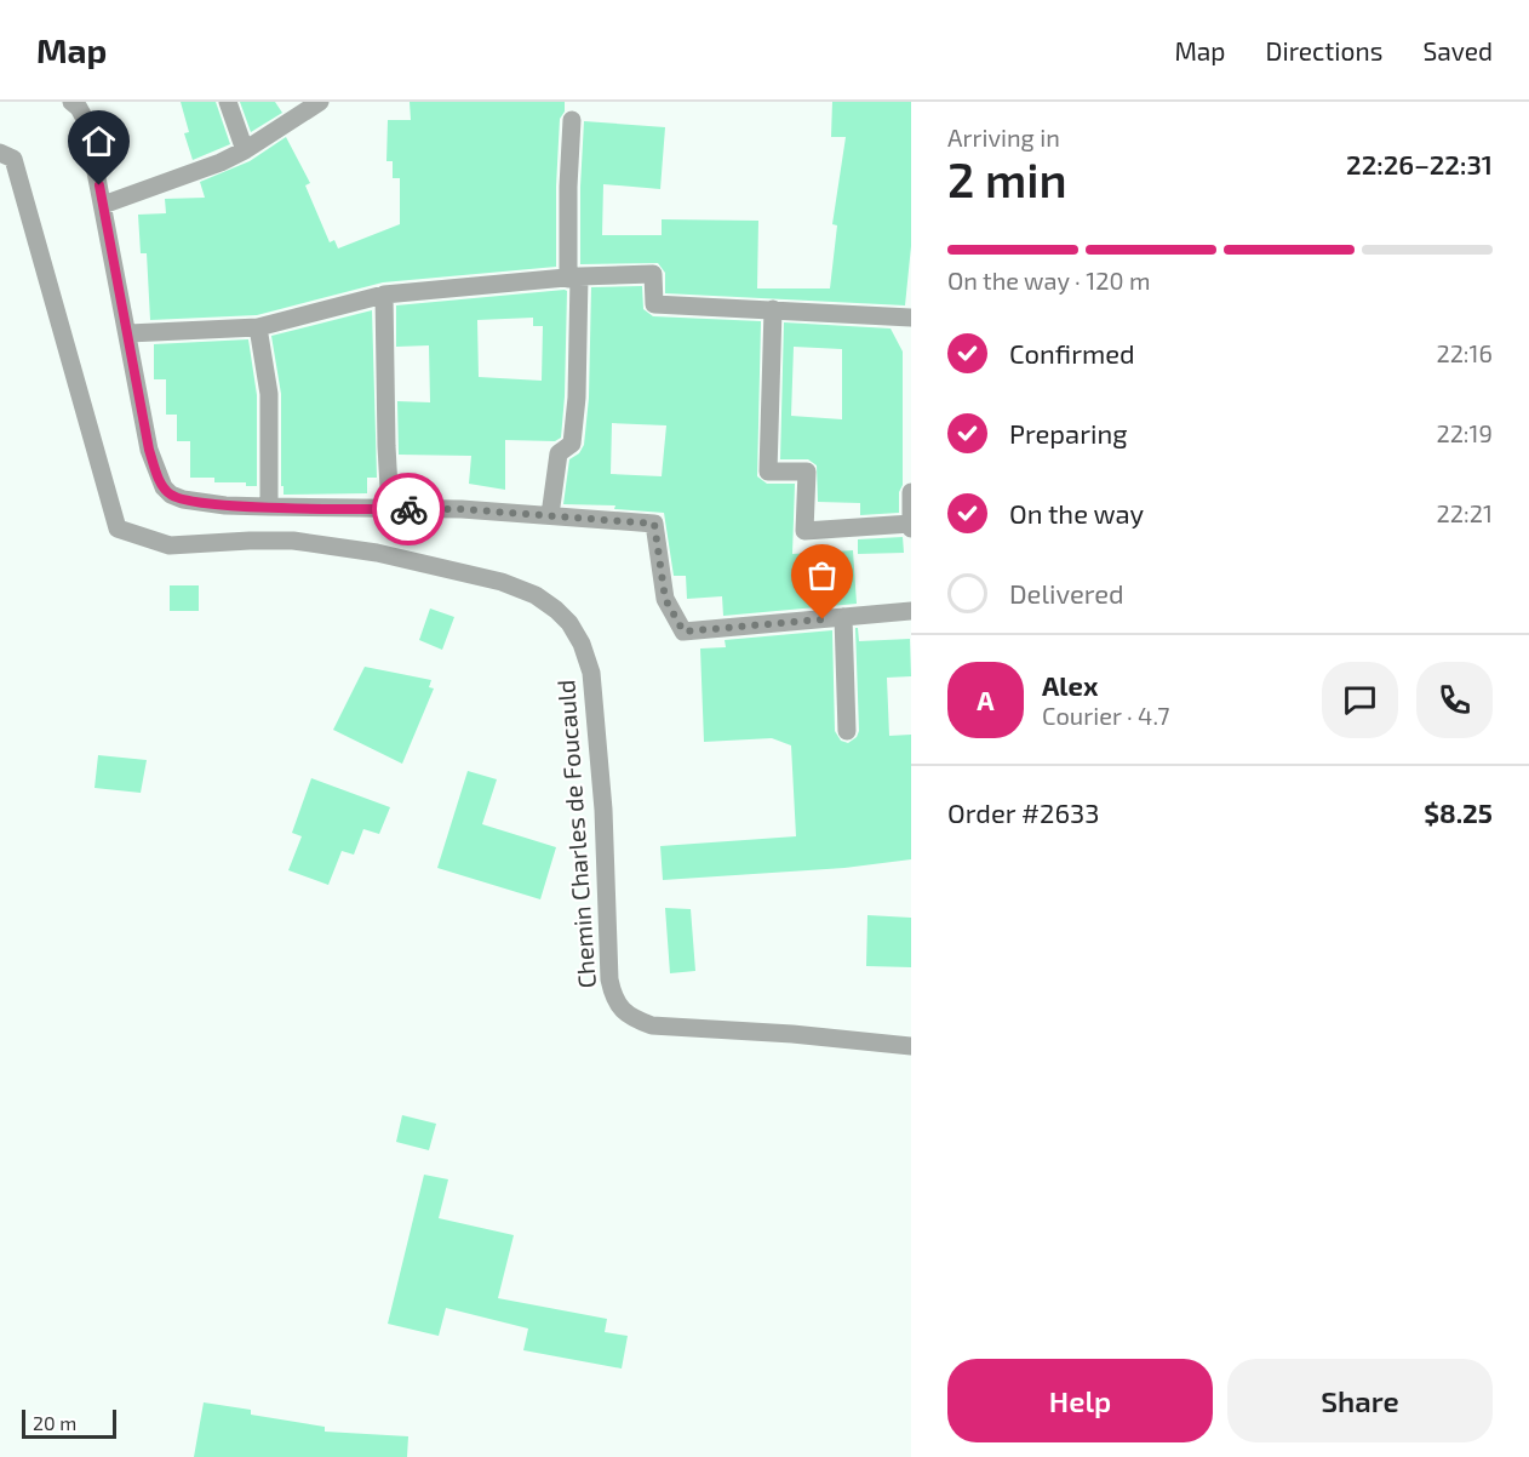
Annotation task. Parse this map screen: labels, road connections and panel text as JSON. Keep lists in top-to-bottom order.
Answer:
{
  "streets": {
    "street": ["Chemin Charles de Foucauld"]
  },
  "scale_bar": "20 m",
  "page": {
    "header": "Map",
    "nav": ["Map", "Directions", "Saved"],
    "heading": ["2 min", "Arriving in", "22:26–22:31"],
    "panel": [
      "Alex",
      "Courier · 4.7",
      "Order #2633",
      "$8.25"
    ],
    "bar": "On the way · 120 m",
    "list": [
      ["Confirmed", "22:16"],
      ["Preparing", "22:19"],
      ["On the way", "22:21"],
      "Delivered"
    ],
    "round": "A",
    "buttons": ["Help", "Share"],
    "scale": "20 m"
  }
}
